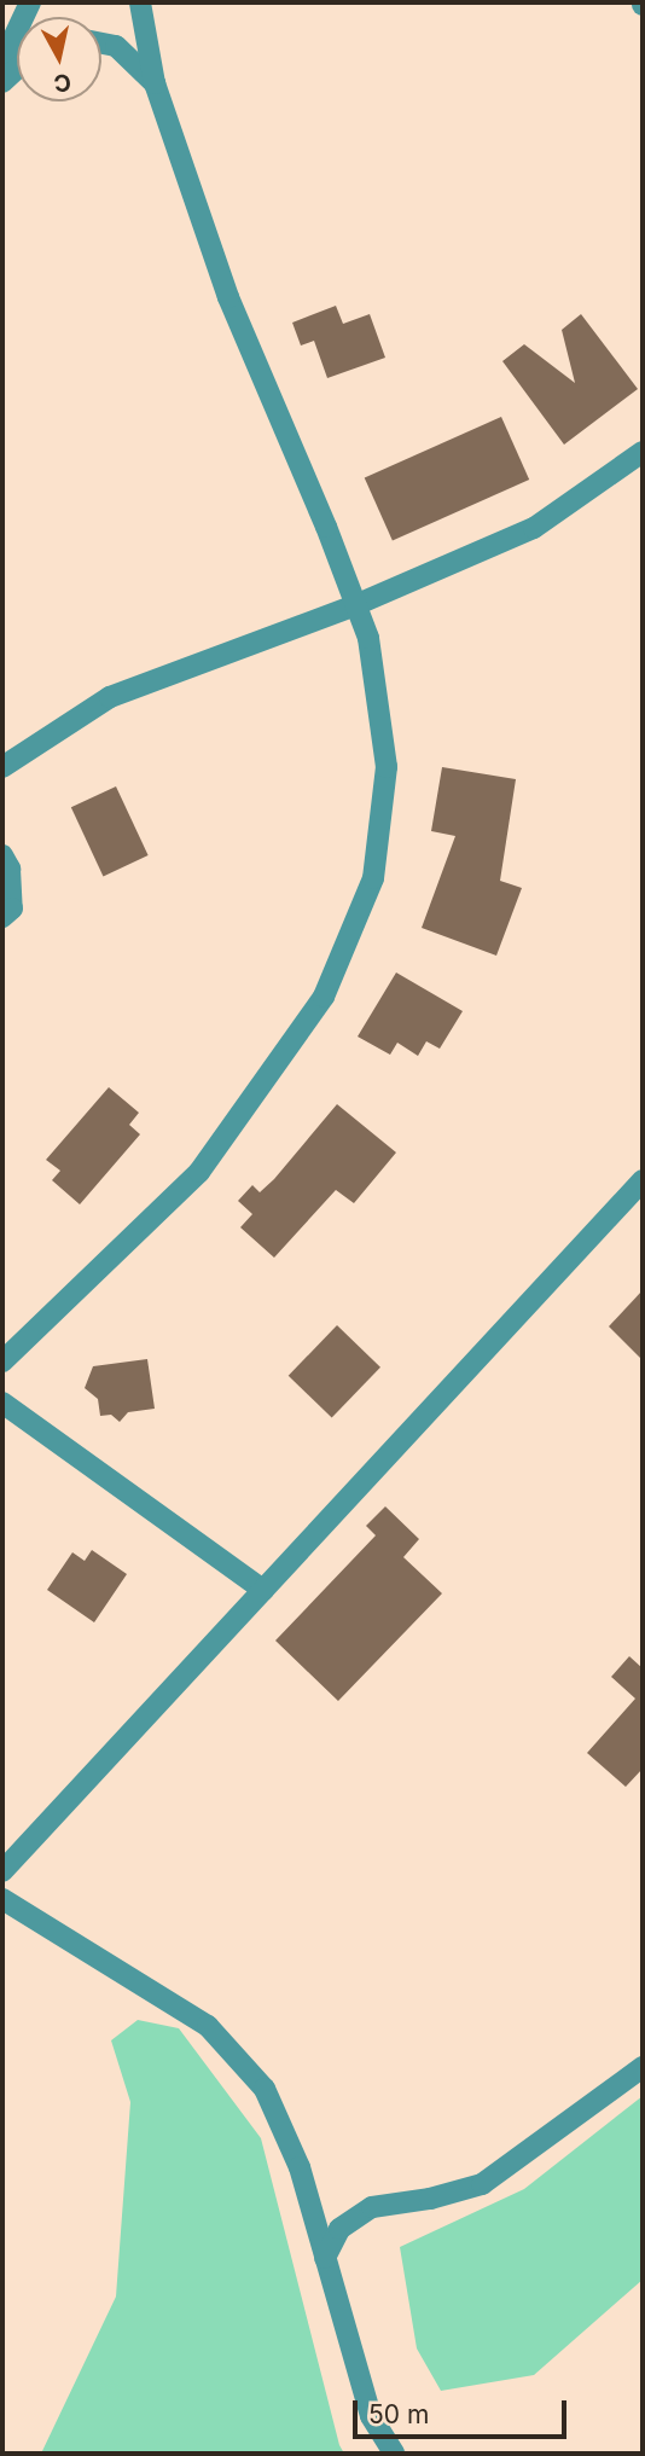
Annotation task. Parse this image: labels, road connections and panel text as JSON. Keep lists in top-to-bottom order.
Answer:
{
  "scale_bar": "50 m",
  "north": "bottom"
}
